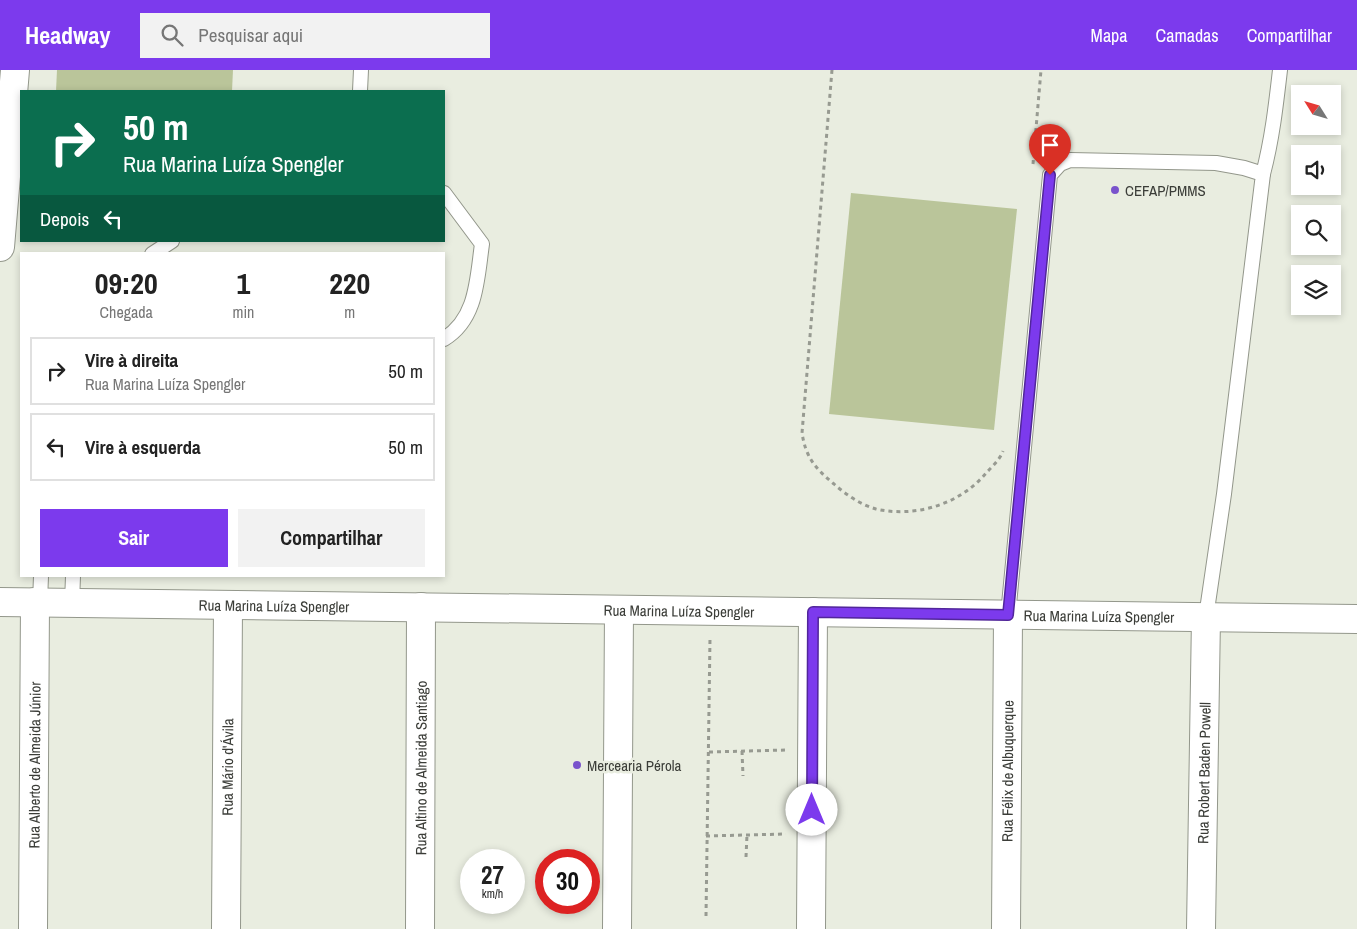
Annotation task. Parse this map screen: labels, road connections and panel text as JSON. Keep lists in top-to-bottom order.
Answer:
{
  "streets": {
    "street": [
      "Rua Marina Luíza Spengler",
      "Rua Alberto de Almeida Júnior",
      "Rua Mário d'Ávila",
      "Rua Altino de Almeida Santiago",
      "Rua Félix de Albuquerque",
      "Rua Robert Baden Powell"
    ]
  },
  "crossings": [
    ["Rua Marina Luíza Spengler", "Rua Alberto de Almeida Júnior"],
    ["Rua Marina Luíza Spengler", "Rua Mário d'Ávila"],
    ["Rua Marina Luíza Spengler", "Rua Altino de Almeida Santiago"],
    ["Rua Marina Luíza Spengler", "Rua Félix de Albuquerque"],
    ["Rua Marina Luíza Spengler", "Rua Robert Baden Powell"]
  ],
  "places": ["CEFAP/PMMS", "Mercearia Pérola"],
  "north": "top left",
  "page": {
    "header": "Headway",
    "search": "Pesquisar aqui",
    "nav": ["Mapa", "Camadas", "Compartilhar"],
    "turn": ["50 m", "Rua Marina Luíza Spengler"],
    "then": "Depois",
    "eta": [
      "09:20",
      "Chegada",
      "1",
      "min",
      "220",
      "m"
    ],
    "list": [
      {
        "name": "Vire à direita",
        "note": "Rua Marina Luíza Spengler",
        "value": "50 m"
      },
      {
        "name": "Vire à esquerda",
        "value": "50 m"
      }
    ],
    "buttons": ["Sair", "Compartilhar"],
    "speed": "27 km/h",
    "limit": "30"
  }
}
